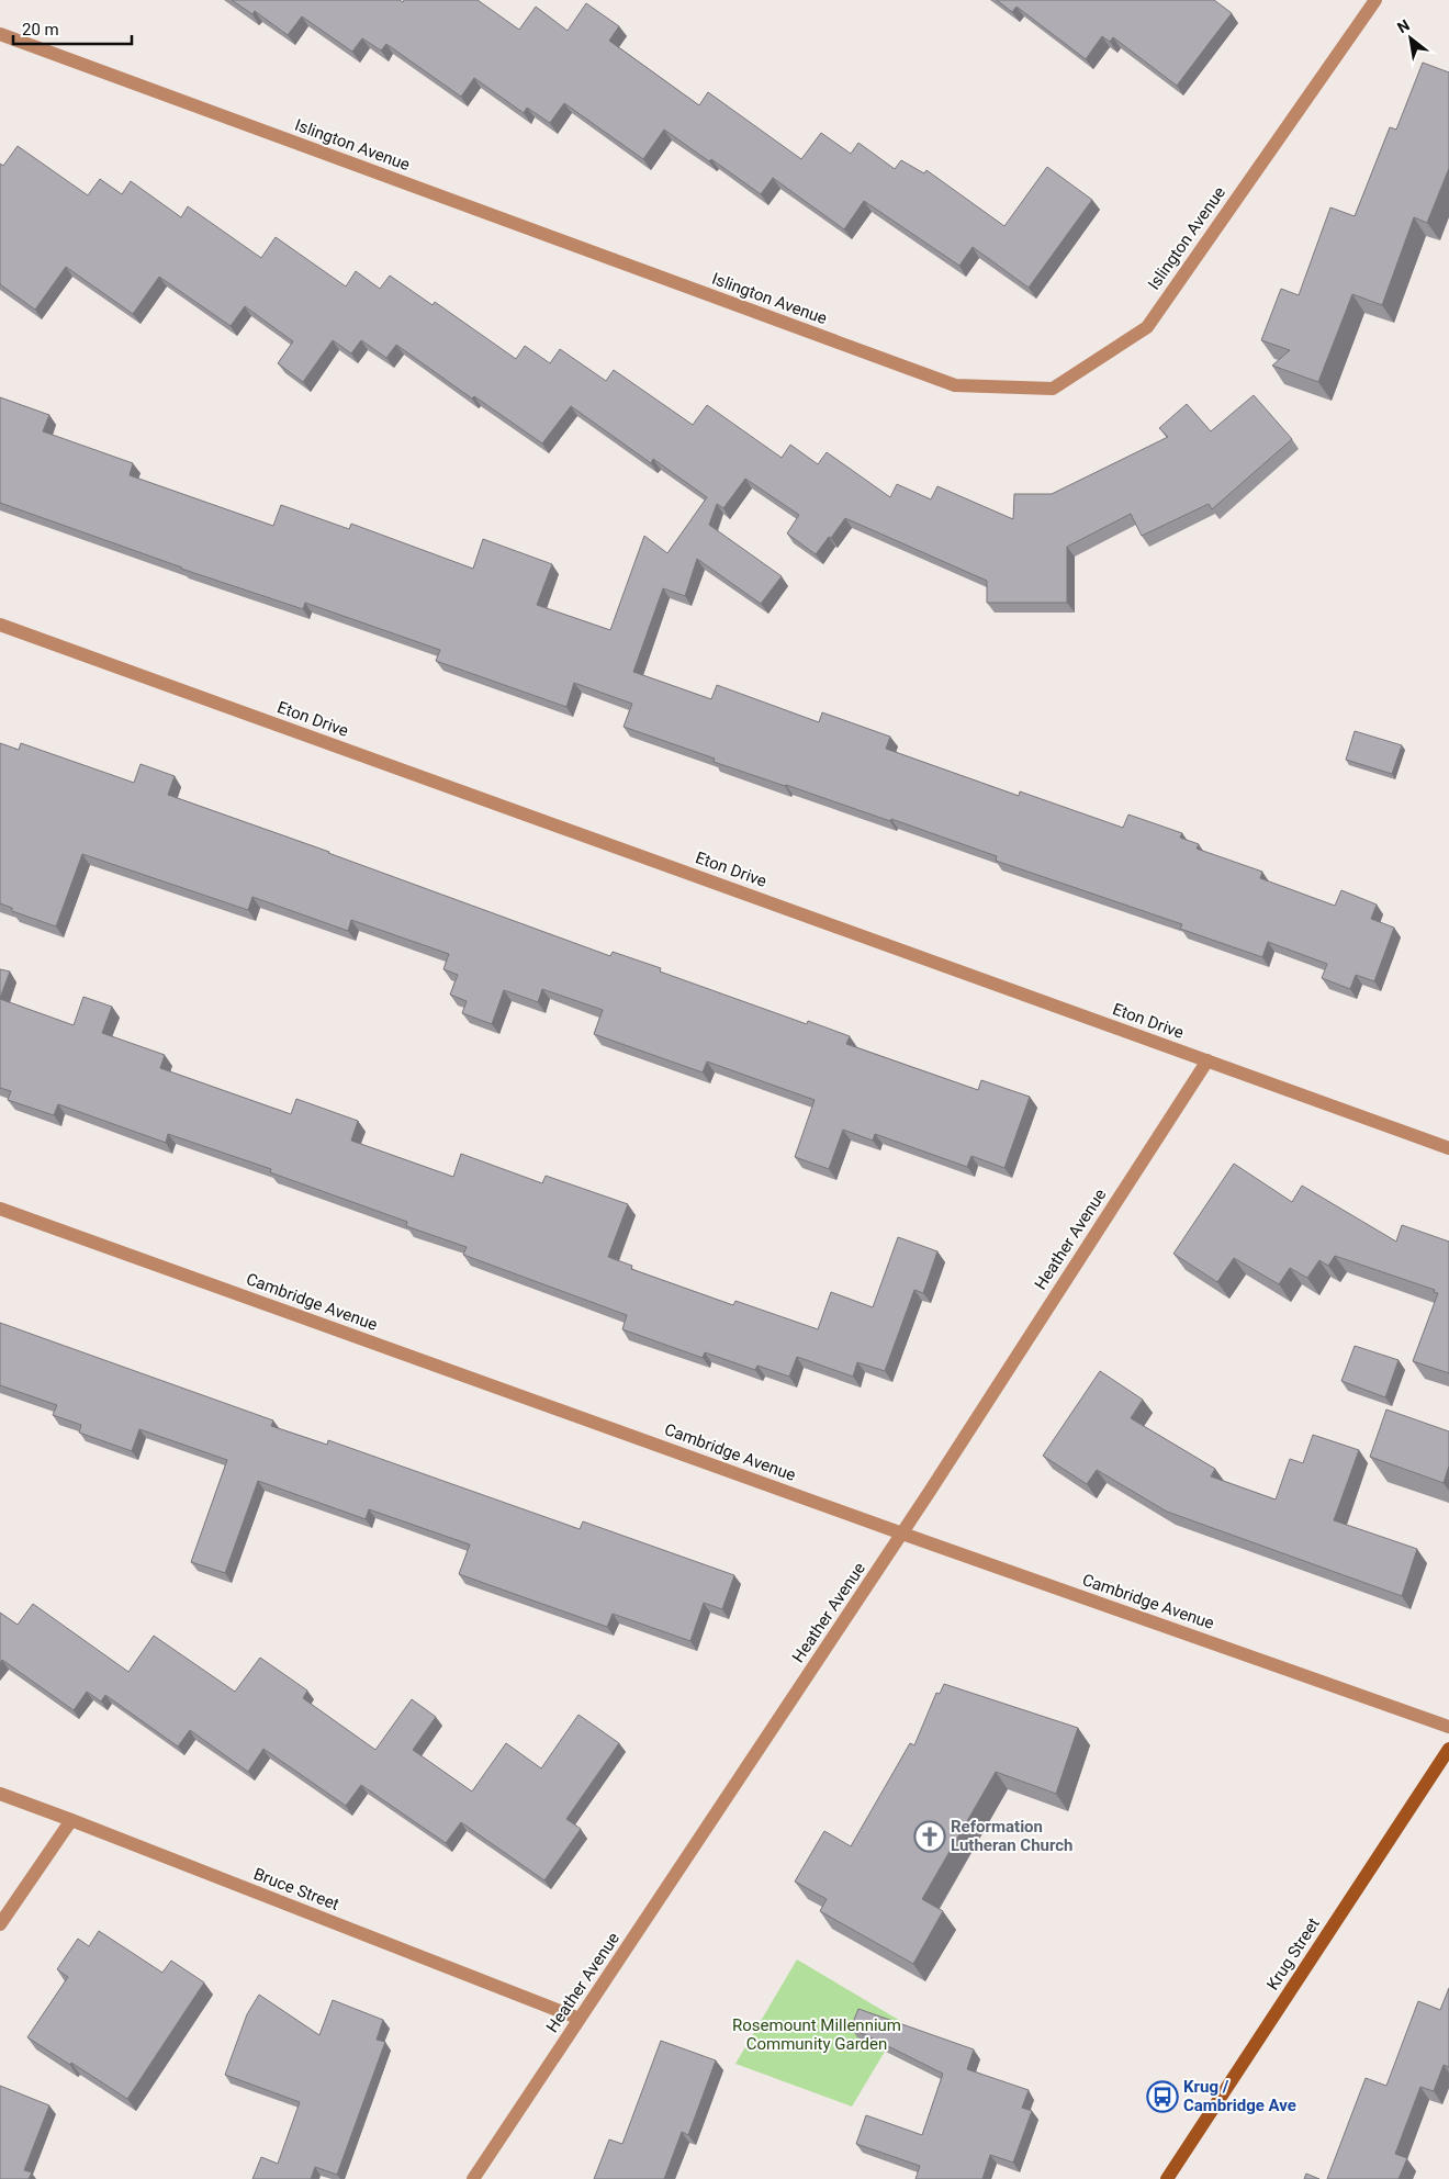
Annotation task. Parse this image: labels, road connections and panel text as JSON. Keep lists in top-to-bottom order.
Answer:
{
  "streets": {
    "street": [
      "Islington Avenue",
      "Eton Drive",
      "Heather Avenue",
      "Cambridge Avenue",
      "Bruce Street",
      "Krug Street"
    ]
  },
  "crossings": [
    ["Eton Drive", "Heather Avenue"],
    ["Heather Avenue", "Cambridge Avenue"],
    ["Heather Avenue", "Bruce Street"]
  ],
  "parks": ["Rosemount Millennium Community Garden"],
  "places": {
    "church": ["Reformation Lutheran Church"],
    "bus stop": ["Krug / Cambridge Ave"]
  },
  "scale_bar": "20 m",
  "north": "top left"
}
